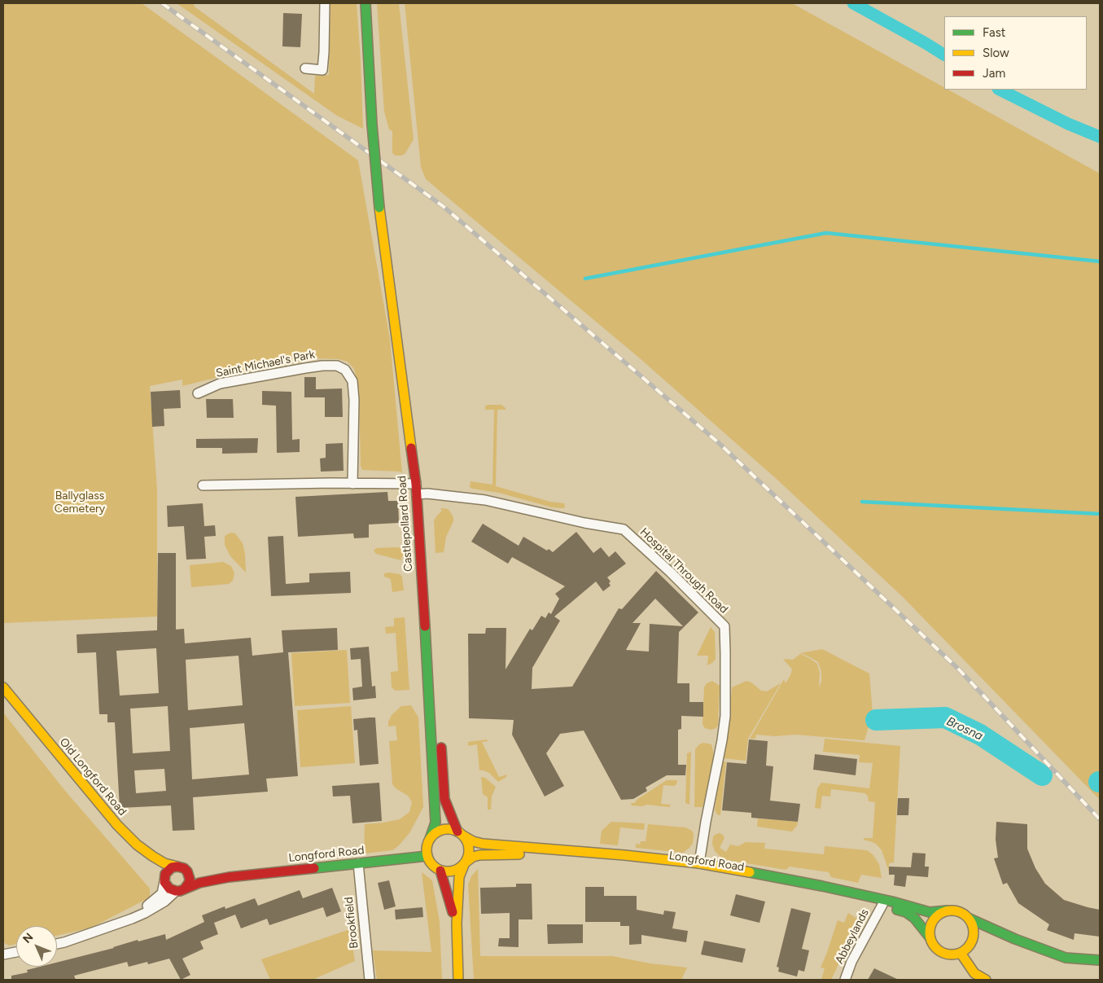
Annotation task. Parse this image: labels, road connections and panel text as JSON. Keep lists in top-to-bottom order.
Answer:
{
  "streets": {
    "street": [
      "Saint Michael's Park",
      "Castlepollard Road",
      "Hospital Through Road",
      "Old Longford Road",
      "Longford Road",
      "Brookfield",
      "Abbeylands"
    ]
  },
  "crossings": [
    ["Castlepollard Road", "Hospital Through Road"],
    ["Castlepollard Road", "Longford Road"],
    ["Old Longford Road", "Longford Road"],
    ["Longford Road", "Brookfield"],
    ["Longford Road", "Abbeylands"]
  ],
  "water": ["Brosna"],
  "parks": ["Ballyglass Cemetery"],
  "legend": ["Fast", "Slow", "Jam"],
  "north": "top left"
}
